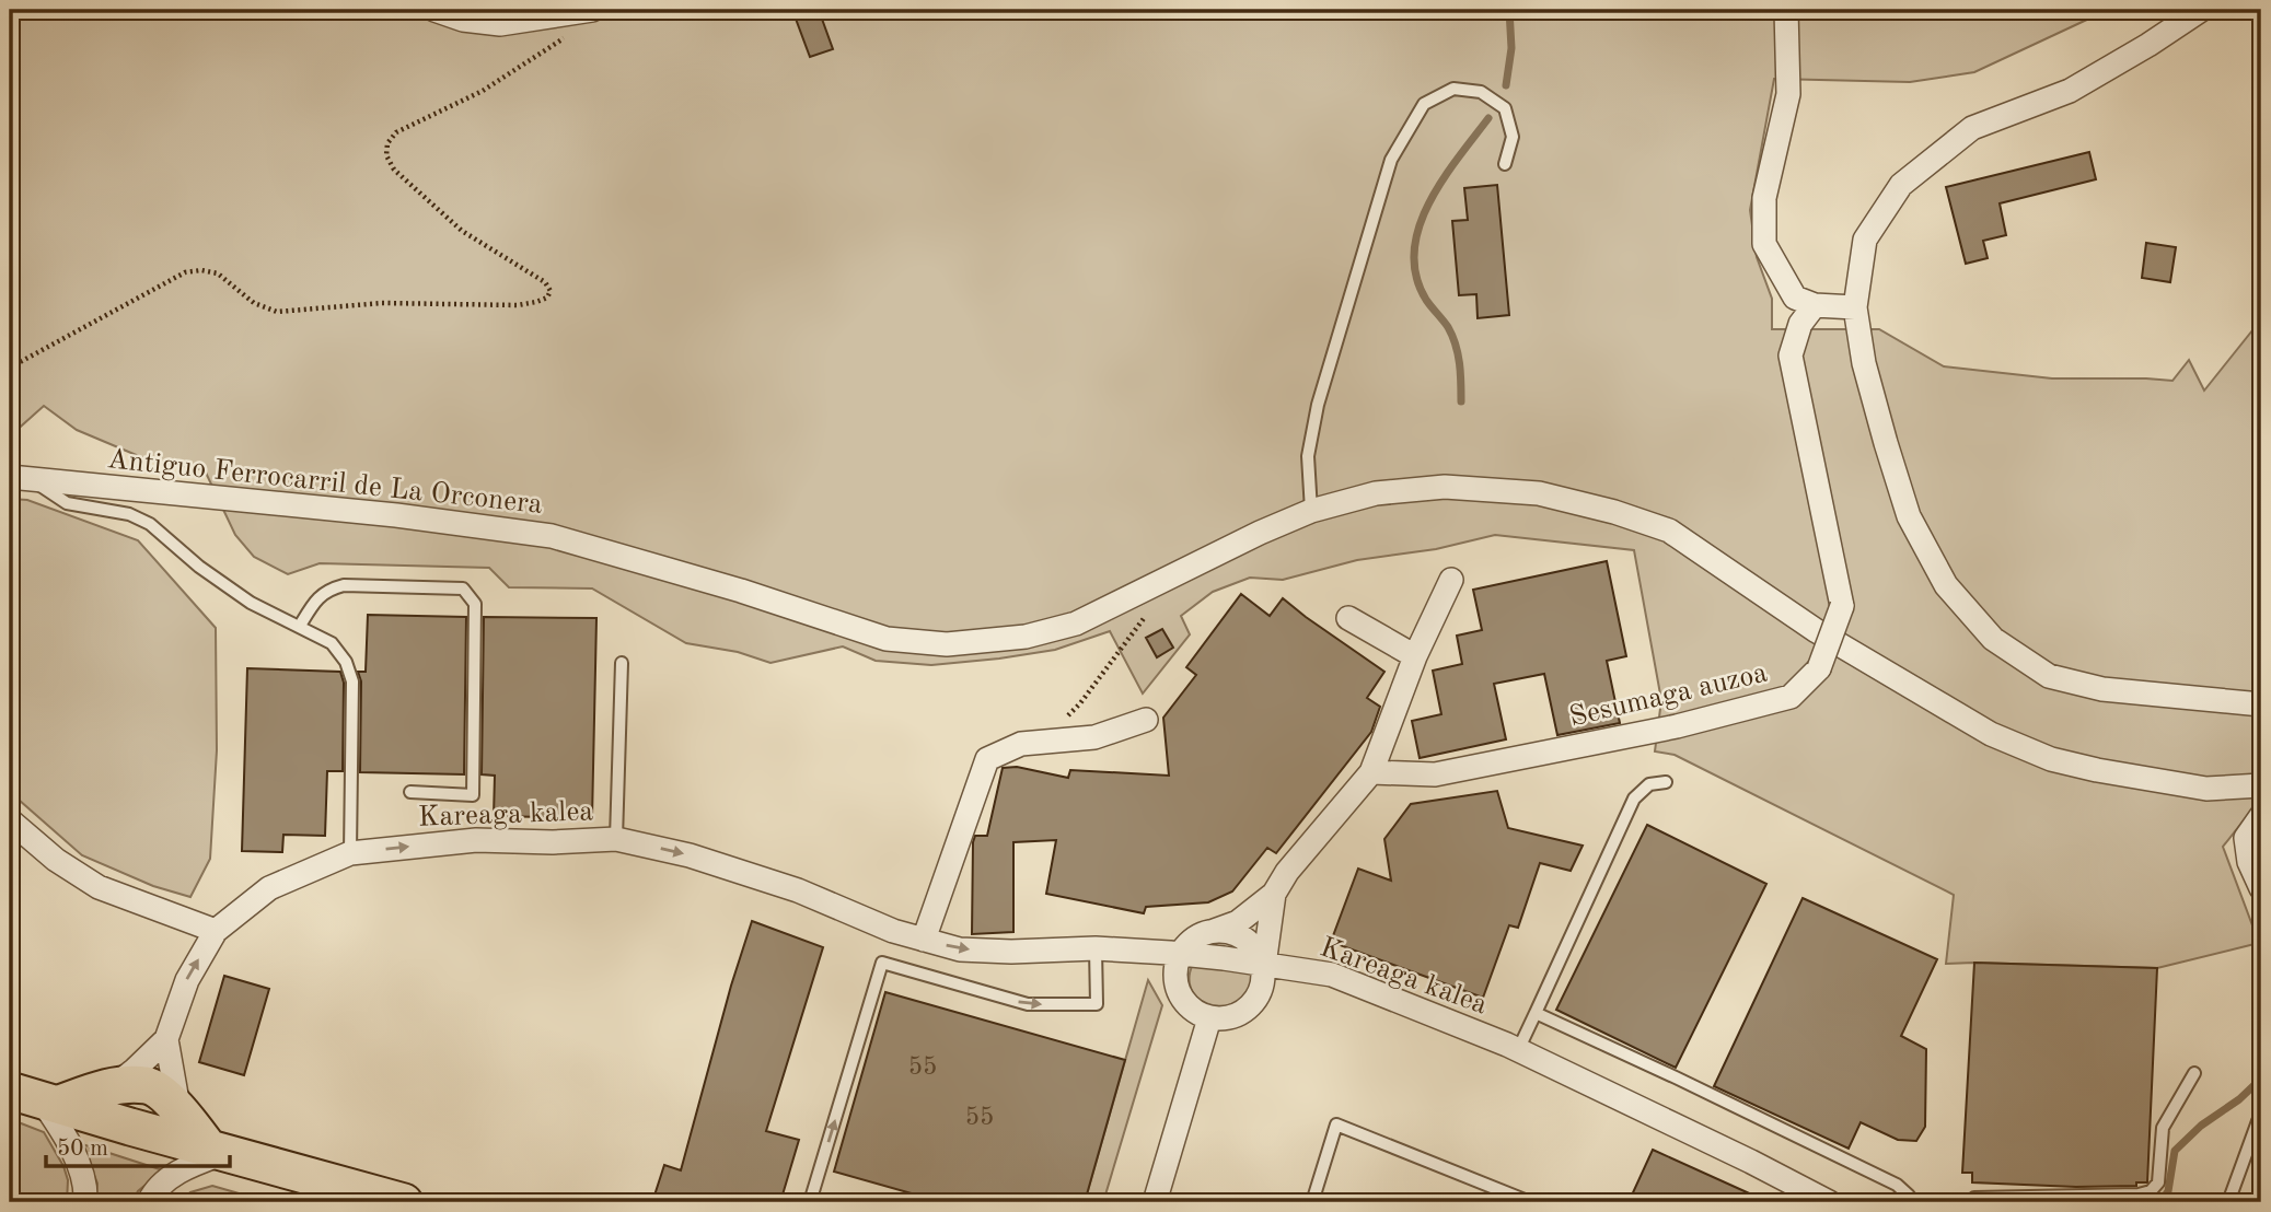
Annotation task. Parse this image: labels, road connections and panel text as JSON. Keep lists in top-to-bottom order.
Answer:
{
  "streets": {
    "street": ["Antiguo Ferrocarril de La Orconera", "Sesumaga auzoa", "Kareaga kalea"]
  },
  "one_way": ["Kareaga kalea"],
  "house_numbers": ["55", "55"],
  "scale_bar": "50 m"
}
